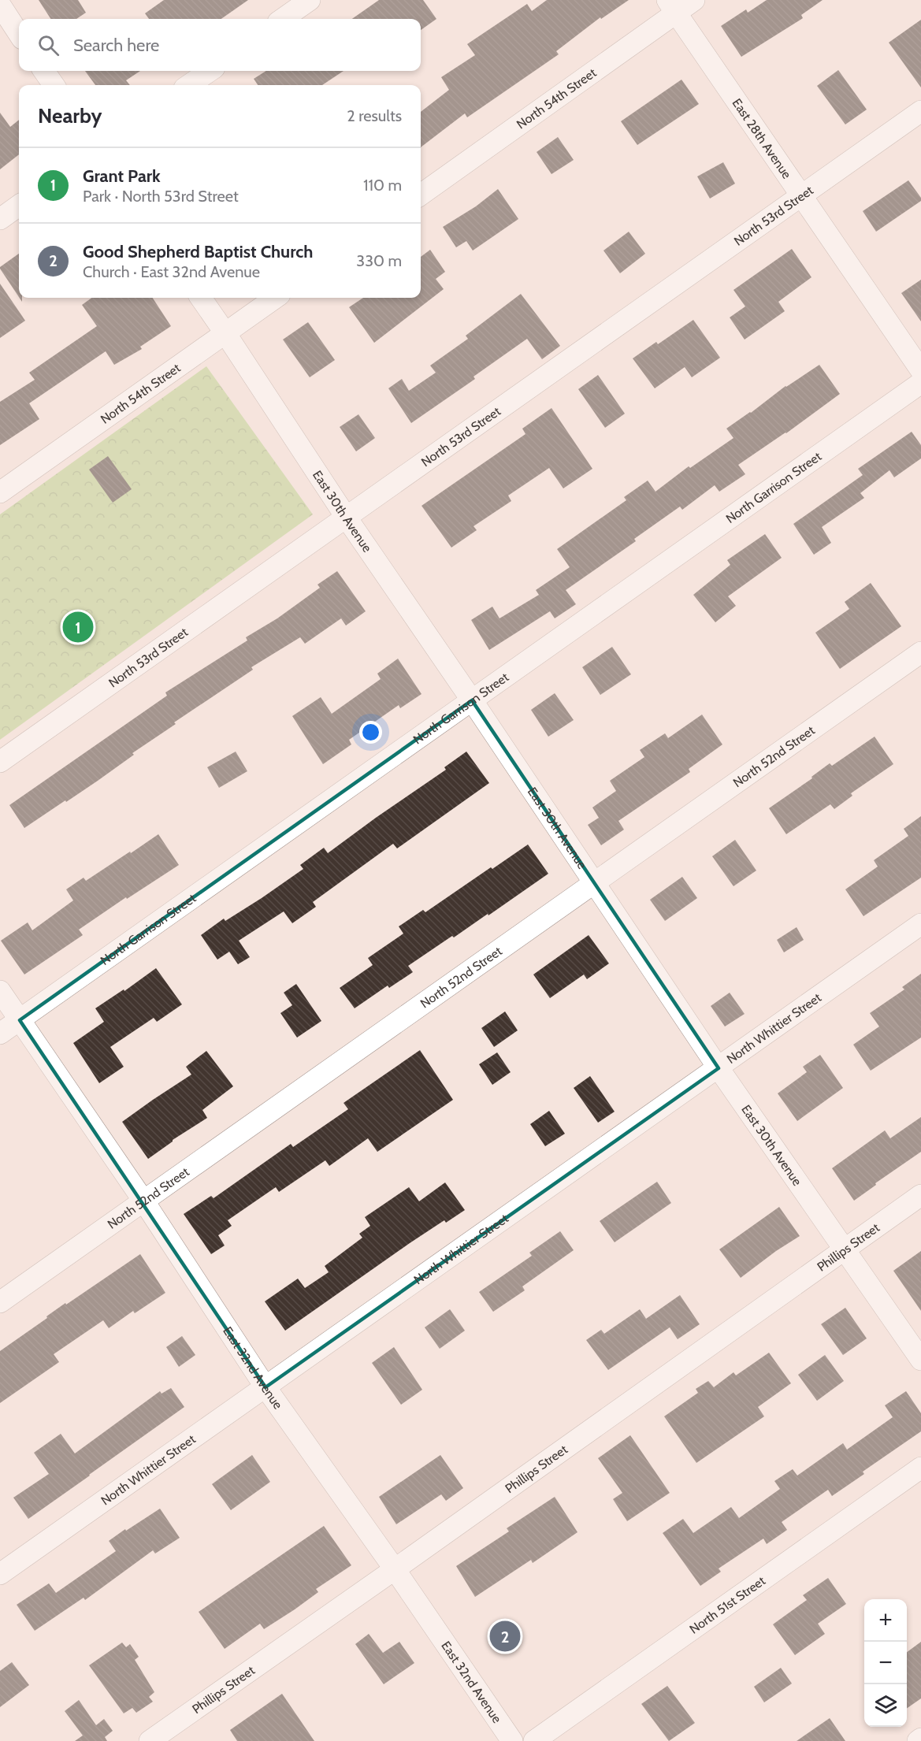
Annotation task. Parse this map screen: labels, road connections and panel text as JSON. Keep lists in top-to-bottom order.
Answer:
{
  "streets": {
    "street": [
      "North 54th Street",
      "East 28th Avenue",
      "North 53rd Street",
      "North Garrison Street",
      "East 30th Avenue",
      "North 52nd Street",
      "North Whittier Street",
      "Phillips Street",
      "East 32nd Avenue",
      "North 51st Street"
    ]
  },
  "crossings": [
    ["North 54th Street", "East 28th Avenue"],
    ["North 54th Street", "East 30th Avenue"],
    ["East 28th Avenue", "North 53rd Street"],
    ["North 53rd Street", "East 30th Avenue"],
    ["North Garrison Street", "East 30th Avenue"],
    ["North Garrison Street", "East 32nd Avenue"],
    ["East 30th Avenue", "North 52nd Street"],
    ["East 30th Avenue", "North Whittier Street"],
    ["East 30th Avenue", "Phillips Street"],
    ["North 52nd Street", "East 32nd Avenue"],
    ["North Whittier Street", "East 32nd Avenue"],
    ["Phillips Street", "East 32nd Avenue"]
  ],
  "page": {
    "search": "Search here",
    "heading": ["Nearby", "2 results"],
    "list": [
      {
        "mark": "1",
        "name": "Grant Park",
        "note": "Park · North 53rd Street",
        "value": "110 m"
      },
      {
        "mark": "2",
        "name": "Good Shepherd Baptist Church",
        "note": "Church · East 32nd Avenue",
        "value": "330 m"
      }
    ],
    "pins": ["1", "2"],
    "map_buttons": ["+", "−"]
  }
}
